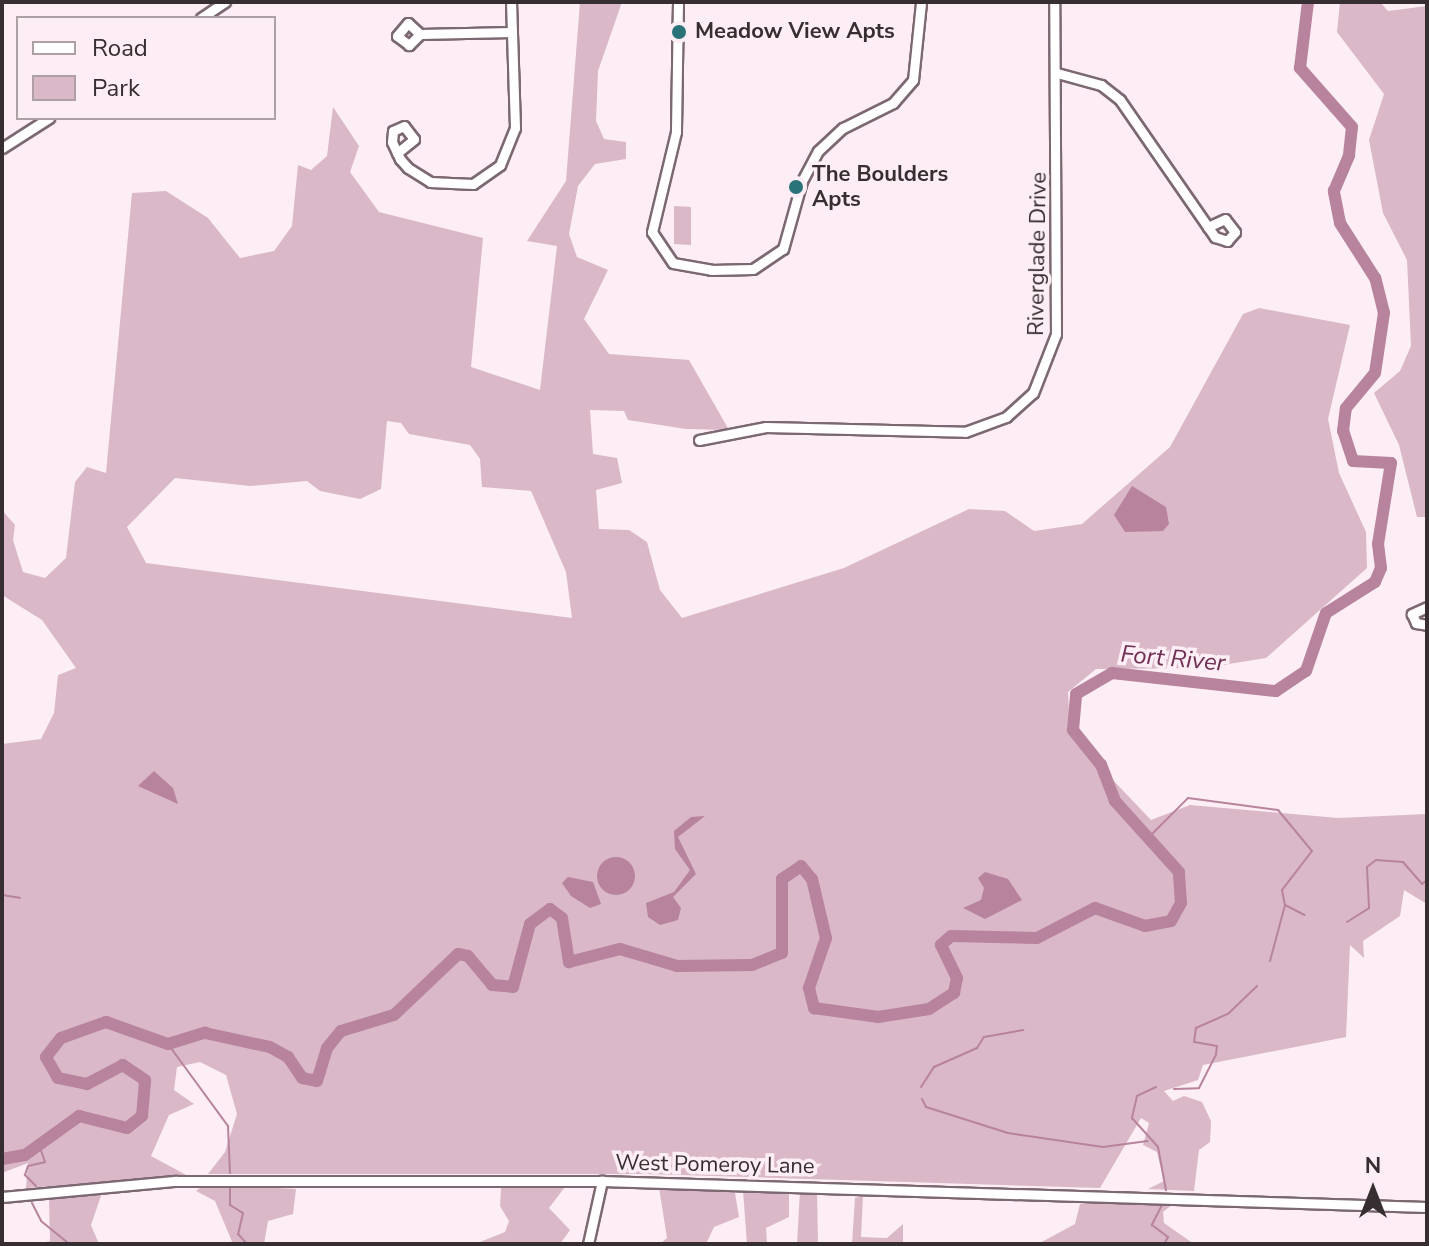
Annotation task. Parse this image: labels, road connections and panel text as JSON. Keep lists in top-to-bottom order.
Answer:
{
  "streets": {
    "street": ["Riverglade Drive", "West Pomeroy Lane"]
  },
  "water": ["Fort River"],
  "places": ["Meadow View Apts", "The Boulders Apts"],
  "legend": ["Road", "Park"],
  "north": "top"
}
